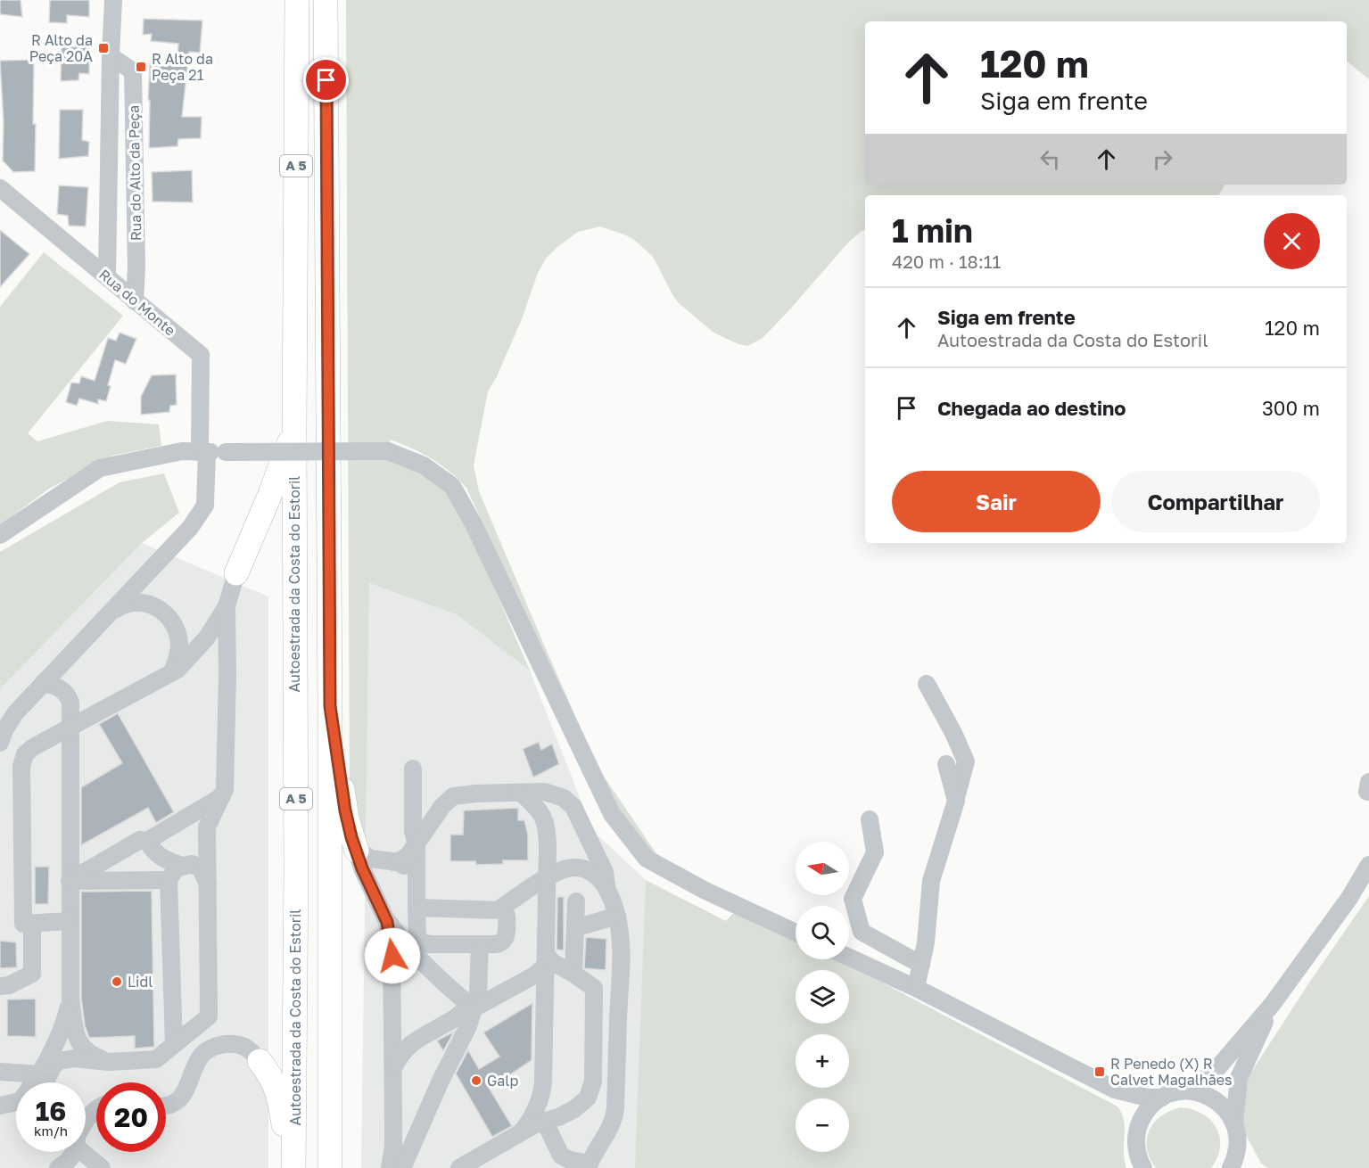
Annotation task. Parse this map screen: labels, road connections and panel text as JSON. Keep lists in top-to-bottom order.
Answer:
{
  "streets": {
    "highway": ["A 5", "Autoestrada da Costa do Estoril"],
    "street": ["Rua do Alto da Peça", "Rua do Monte"]
  },
  "crossings": [
    ["Rua do Alto da Peça", "Rua do Monte"]
  ],
  "places": {
    "transit": ["R Alto da Peça 20A", "R Alto da Peça 21", "R Penedo (X) R Calvet Magalhães"],
    "other": ["Lidl", "Galp"]
  },
  "north": "left",
  "page": {
    "turn": ["120 m", "Siga em frente"],
    "heading": ["1 min", "420 m · 18:11"],
    "list": [
      {
        "name": "Siga em frente",
        "note": "Autoestrada da Costa do Estoril",
        "value": "120 m"
      },
      {
        "name": "Chegada ao destino",
        "value": "300 m"
      }
    ],
    "buttons": ["Sair", "Compartilhar"],
    "map_buttons": ["+", "−"],
    "speed": "16 km/h",
    "limit": "20"
  }
}
